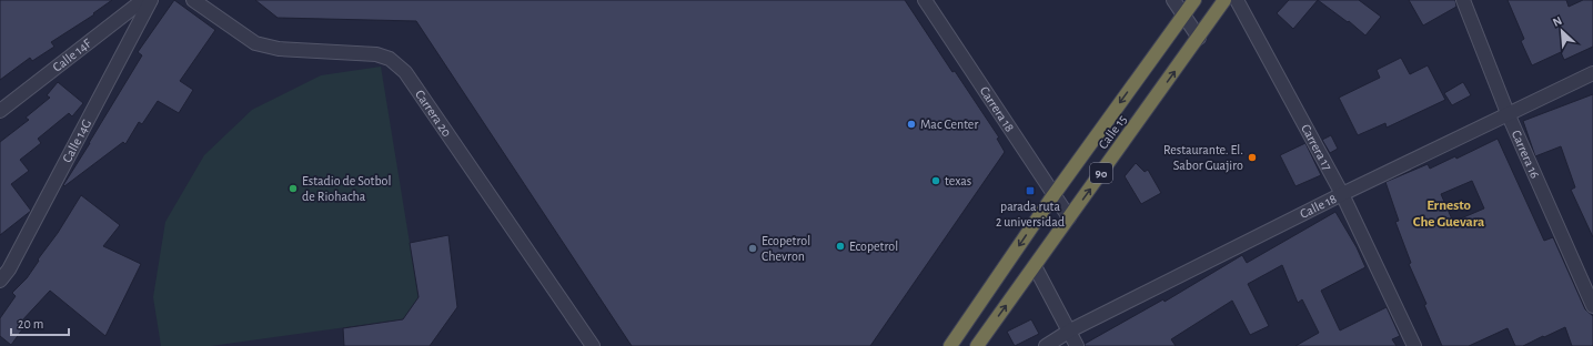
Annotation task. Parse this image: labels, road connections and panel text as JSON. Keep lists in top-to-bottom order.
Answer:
{
  "streets": {
    "highway": ["Calle 15", "90"],
    "street": [
      "Calle 14F",
      "Carrera 18",
      "Carrera 20",
      "Calle 14G",
      "Carrera 17",
      "Carrera 16",
      "Calle 18"
    ]
  },
  "crossings": [
    ["Carrera 18", "Calle 15"],
    ["Carrera 17", "Calle 18"],
    ["Carrera 16", "Calle 18"]
  ],
  "districts": ["Ernesto Che Guevara"],
  "places": {
    "other": [
      "Mac Center",
      "Restaurante. El. Sabor Guajiro",
      "texas",
      "Estadio de Sotbol de Riohacha",
      "Ecopetrol",
      "Ecopetrol Chevron"
    ],
    "transit": ["parada ruta 2 universidad"]
  },
  "scale_bar": "20 m",
  "north": "top left"
}
